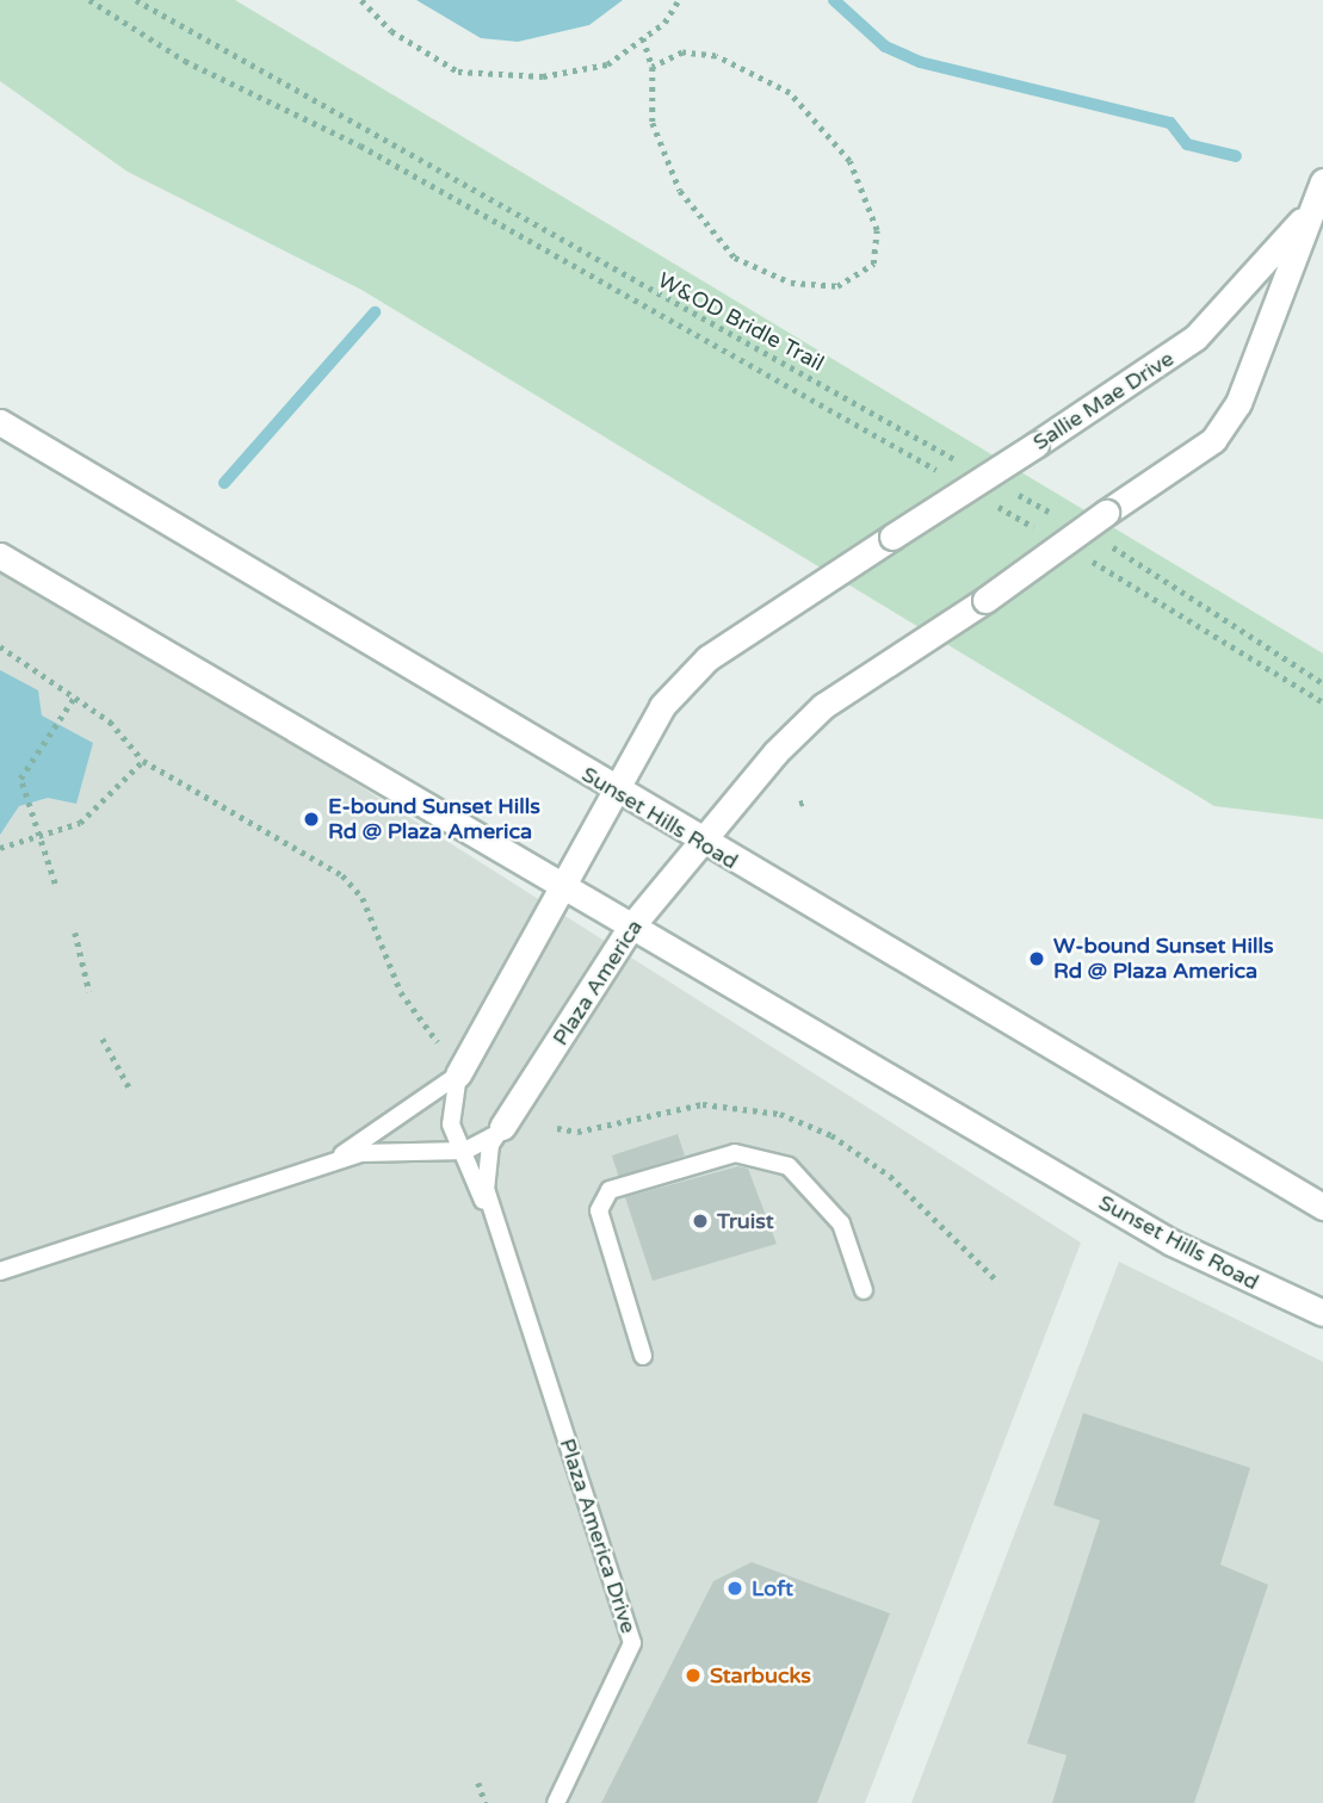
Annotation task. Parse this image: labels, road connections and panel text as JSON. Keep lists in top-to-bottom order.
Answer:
{
  "streets": {
    "main road": ["Sallie Mae Drive", "Sunset Hills Road", "Plaza America"],
    "lane": ["Plaza America Drive"],
    "path": ["W&OD Bridle Trail"]
  },
  "crossings": [
    ["Sallie Mae Drive", "Sunset Hills Road"],
    ["Sunset Hills Road", "Plaza America"]
  ],
  "places": [
    "E-bound Sunset Hills Rd @ Plaza America",
    "W-bound Sunset Hills Rd @ Plaza America",
    "Truist",
    "Loft",
    "Starbucks"
  ]
}
